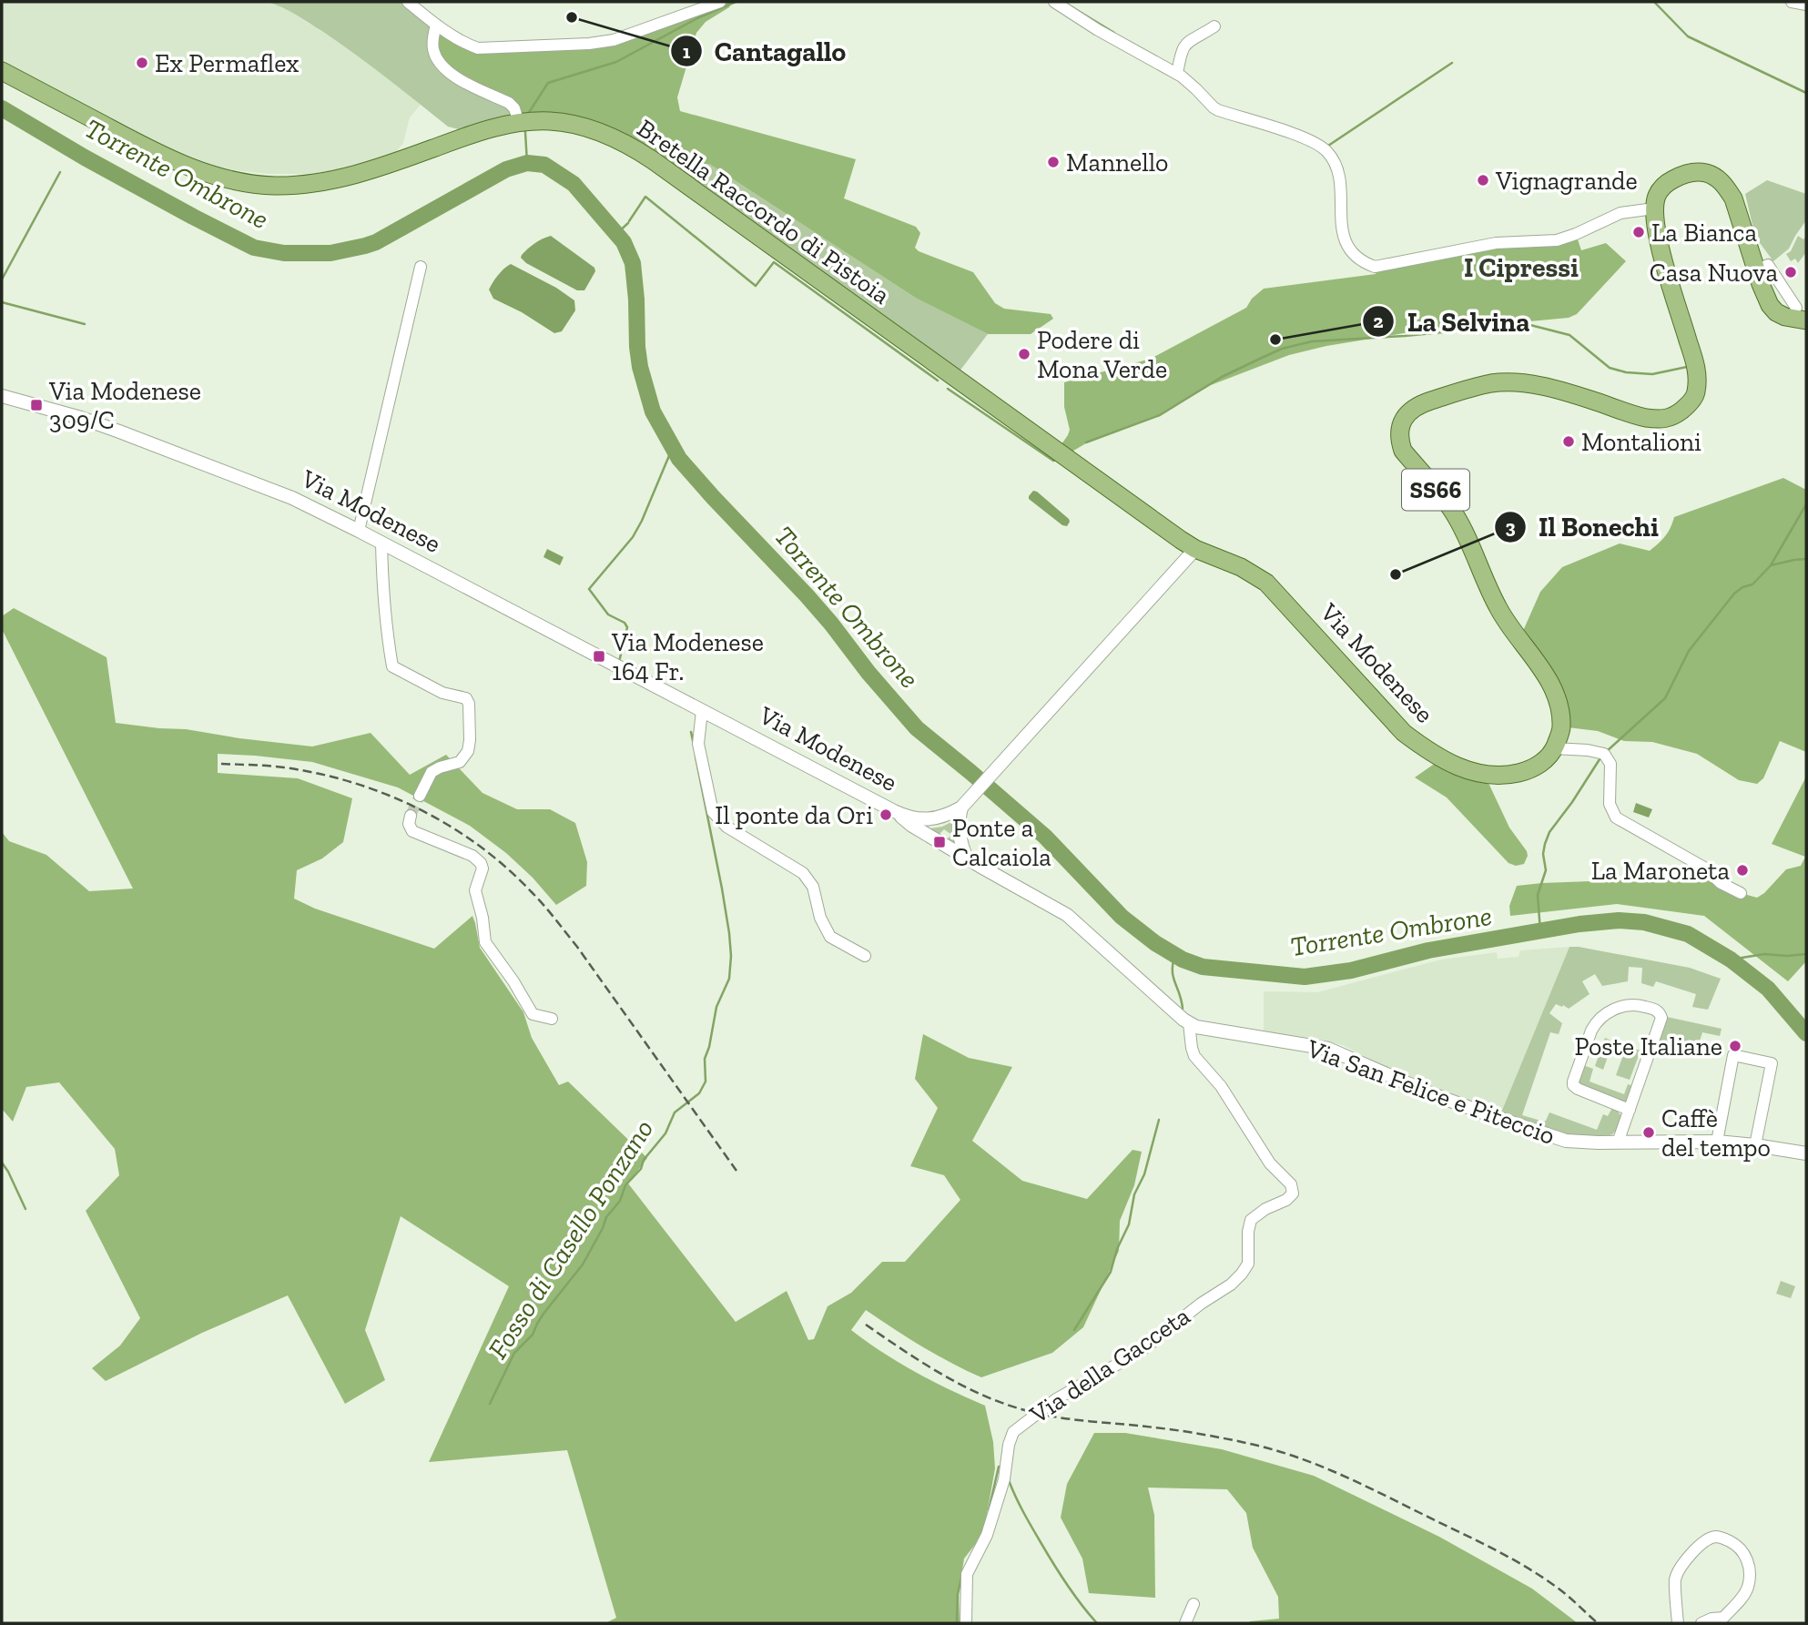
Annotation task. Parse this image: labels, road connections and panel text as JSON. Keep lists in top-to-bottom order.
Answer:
{
  "streets": {
    "main road": ["Bretella Raccordo di Pistoia", "SS66", "Via Modenese"],
    "street": ["Via San Felice e Piteccio", "Via della Gacceta"]
  },
  "crossings": [
    ["Bretella Raccordo di Pistoia", "Via Modenese"],
    ["SS66", "Via Modenese"],
    ["Via Modenese", "Via San Felice e Piteccio"],
    ["Via San Felice e Piteccio", "Via della Gacceta"]
  ],
  "districts": ["I Cipressi"],
  "water": ["Torrente Ombrone", "Fosso di Casello Ponzano"],
  "places": {
    "other": [
      "Cantagallo",
      "Ex Permaflex",
      "Mannello",
      "Vignagrande",
      "La Bianca",
      "Casa Nuova",
      "La Selvina",
      "Podere di Mona Verde",
      "Montalioni",
      "Il Bonechi",
      "Il ponte da Ori",
      "La Maroneta",
      "Poste Italiane",
      "Caffè del tempo"
    ],
    "transit": ["Via Modenese 309/C", "Via Modenese 164 Fr.", "Ponte a Calcaiola"]
  }
}
